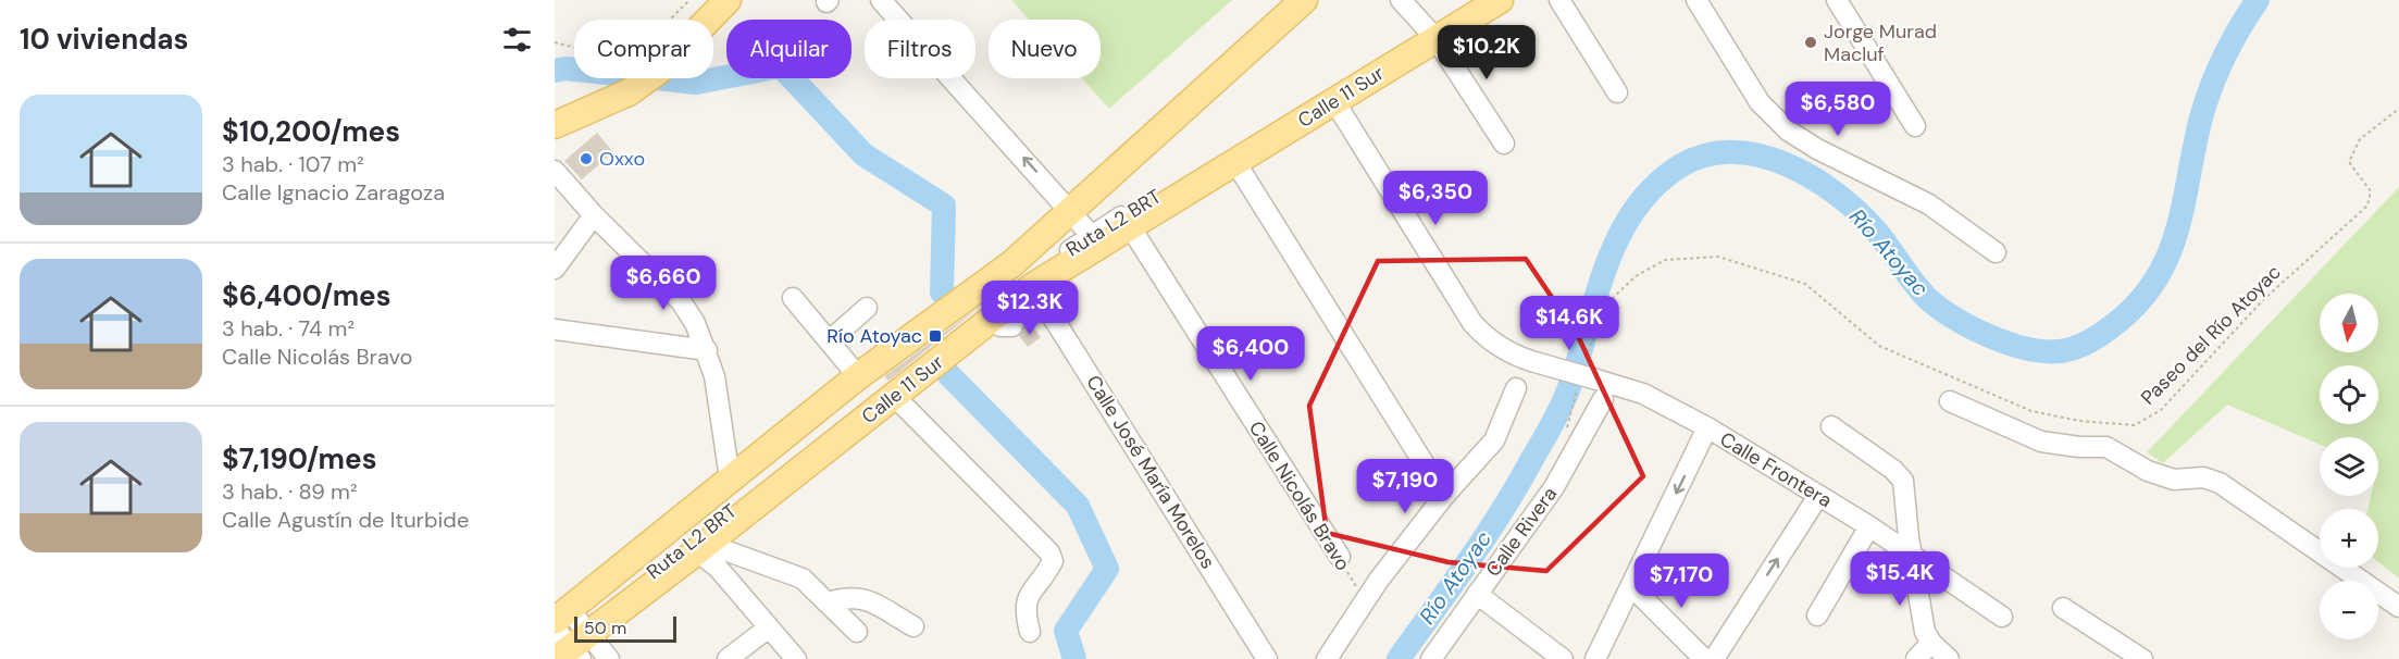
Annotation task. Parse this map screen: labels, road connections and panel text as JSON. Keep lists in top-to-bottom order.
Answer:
{
  "streets": {
    "main road": ["Calle 11 Sur"],
    "street": [
      "Ruta L2 BRT",
      "Calle Frontera",
      "Calle José María Morelos",
      "Calle Nicolás Bravo",
      "Calle Rivera"
    ],
    "path": ["Paseo del Río Atoyac"]
  },
  "crossings": [
    ["Calle 11 Sur", "Ruta L2 BRT"],
    ["Calle 11 Sur", "Calle Frontera"],
    ["Calle 11 Sur", "Calle José María Morelos"],
    ["Calle 11 Sur", "Calle Nicolás Bravo"]
  ],
  "water": ["Río Atoyac"],
  "places": {
    "other": ["Jorge Murad Macluf", "Oxxo"],
    "transit": ["Río Atoyac"]
  },
  "scale_bar": "50 m",
  "north": "bottom",
  "page": {
    "heading": "10 viviendas",
    "chip": [
      "Comprar",
      "Alquilar",
      "Filtros",
      "Nuevo"
    ],
    "price": [
      "$10.2K",
      "$6,580",
      "$6,350",
      "$6,660",
      "$12.3K",
      "$14.6K",
      "$6,400",
      "$7,190",
      "$15.4K",
      "$7,170"
    ],
    "list": [
      {
        "name": "$10,200/mes",
        "note": "3 hab. · 107 m² · Calle Ignacio Zaragoza"
      },
      {
        "name": "$6,400/mes",
        "note": "3 hab. · 74 m² · Calle Nicolás Bravo"
      },
      {
        "name": "$7,190/mes",
        "note": "3 hab. · 89 m² · Calle Agustín de Iturbide"
      }
    ],
    "map_buttons": ["+", "−"],
    "scale": "50 m"
  }
}
